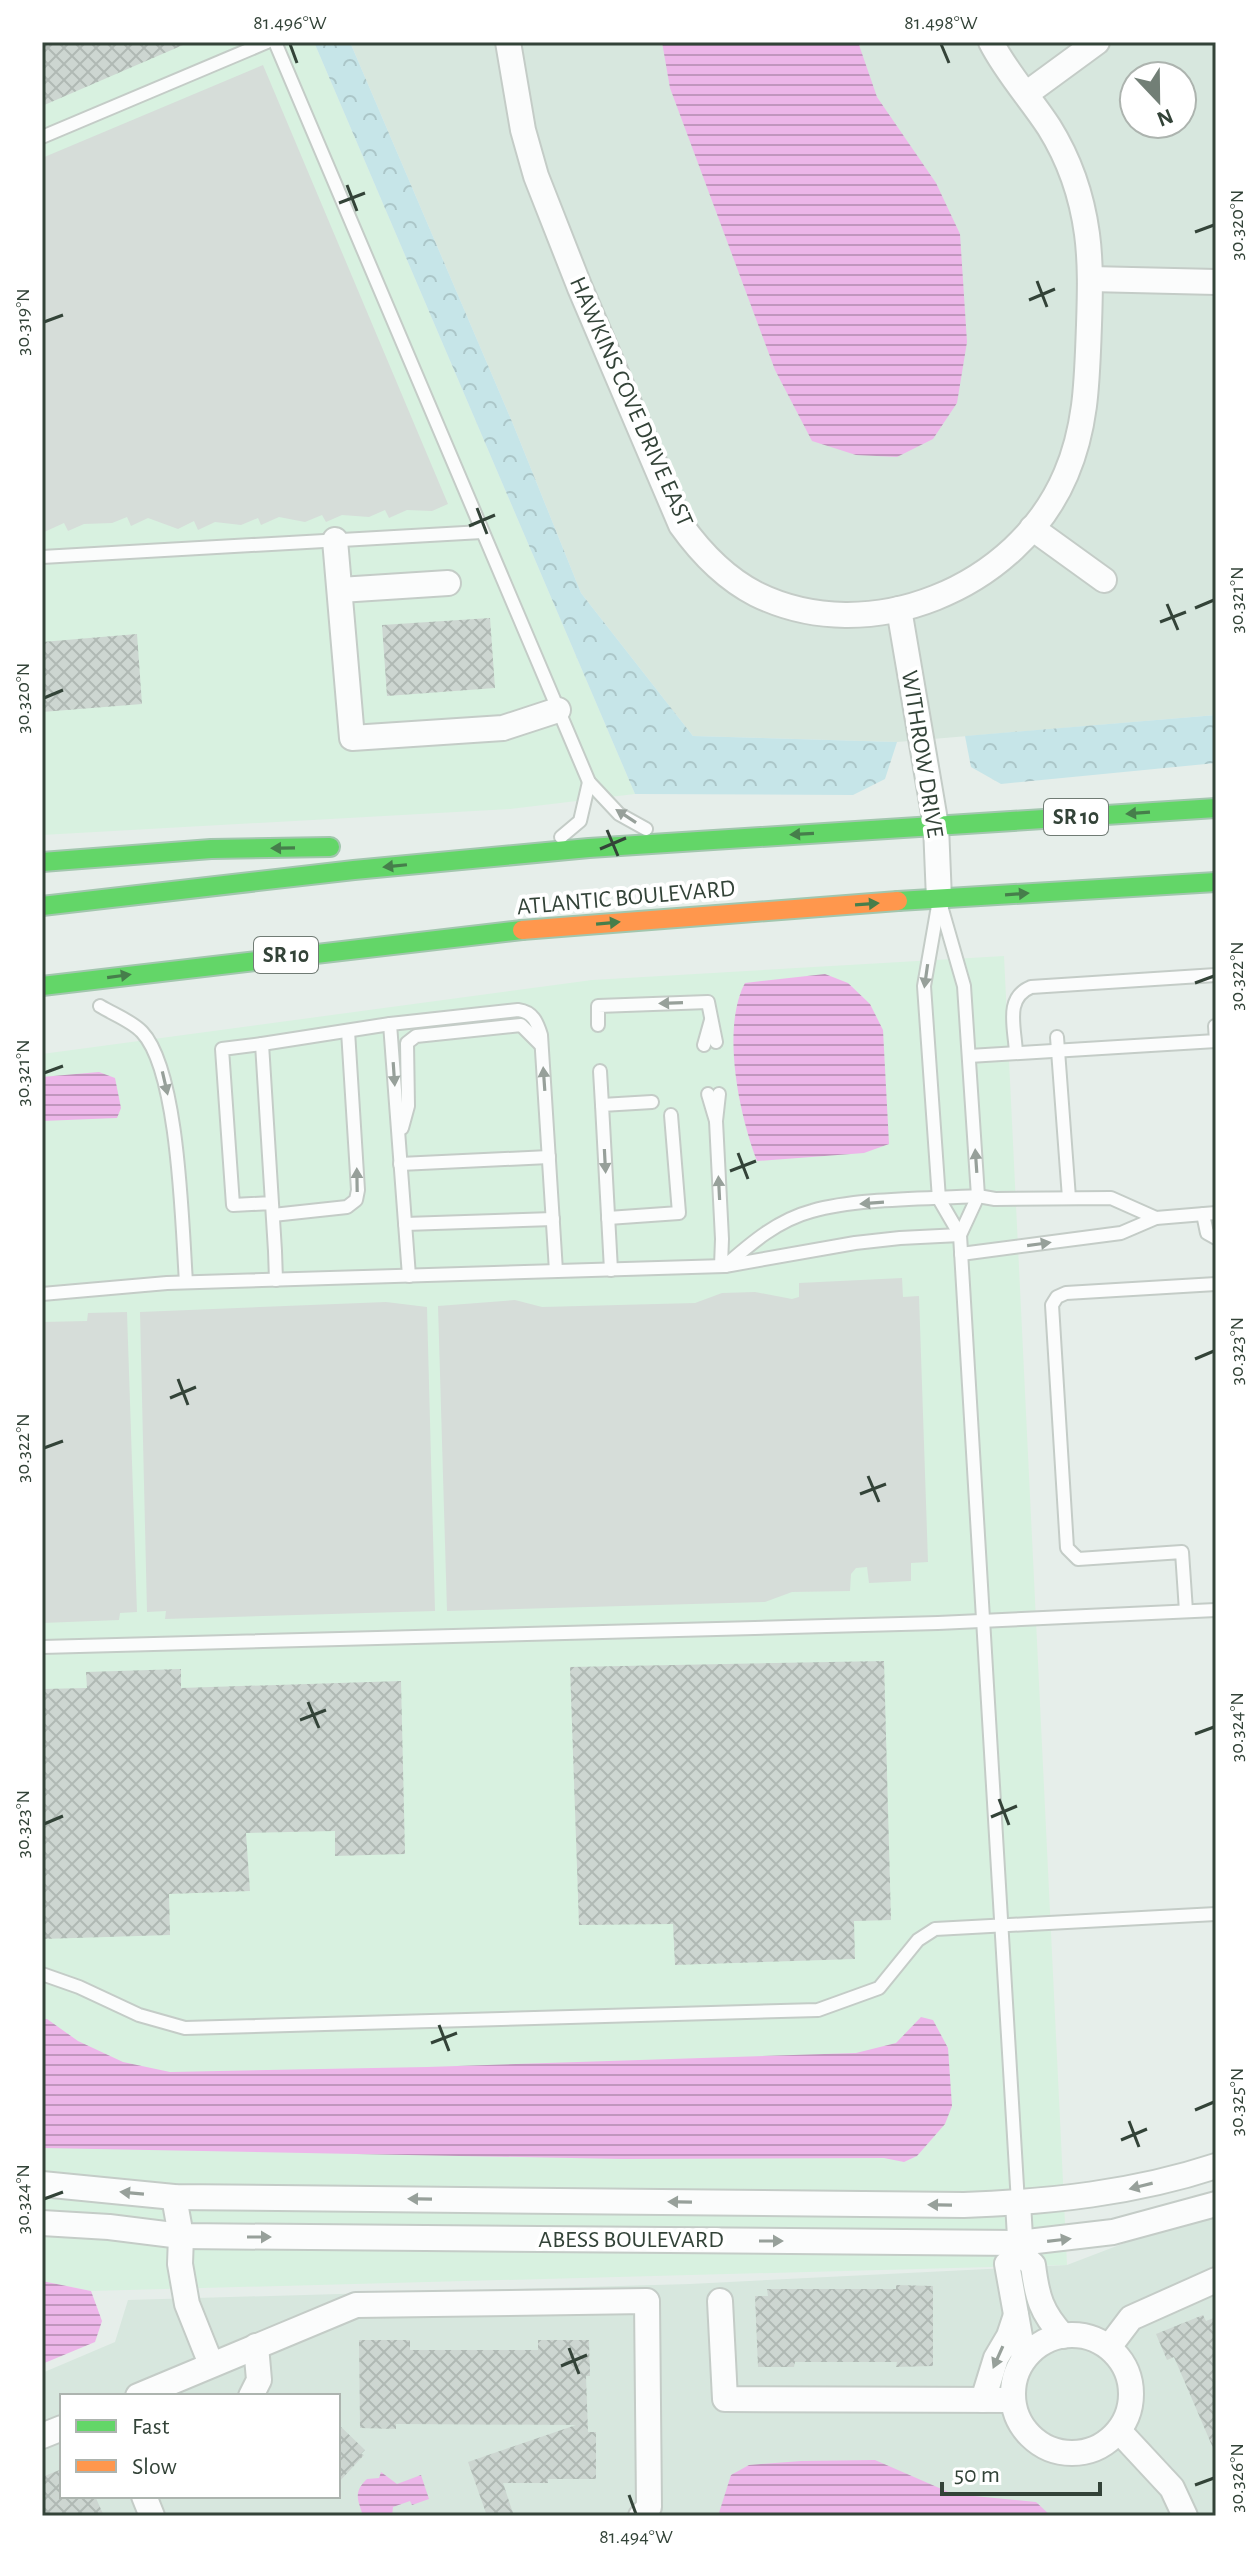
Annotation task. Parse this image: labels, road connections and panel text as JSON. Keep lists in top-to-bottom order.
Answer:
{
  "streets": {
    "highway": ["SR 10", "ATLANTIC BOULEVARD"],
    "street": ["HAWKINS COVE DRIVE EAST", "WITHROW DRIVE", "ABESS BOULEVARD"]
  },
  "crossings": [
    ["HAWKINS COVE DRIVE EAST", "WITHROW DRIVE"],
    ["WITHROW DRIVE", "ATLANTIC BOULEVARD"]
  ],
  "legend": ["Fast", "Slow"],
  "scale_bar": "50 m",
  "north": "bottom",
  "coordinates": [
    "81.496°W",
    "81.498°W",
    "30.320°N",
    "30.319°N",
    "30.321°N",
    "30.322°N",
    "30.323°N",
    "30.324°N",
    "30.325°N",
    "30.326°N",
    "81.494°W"
  ]
}
